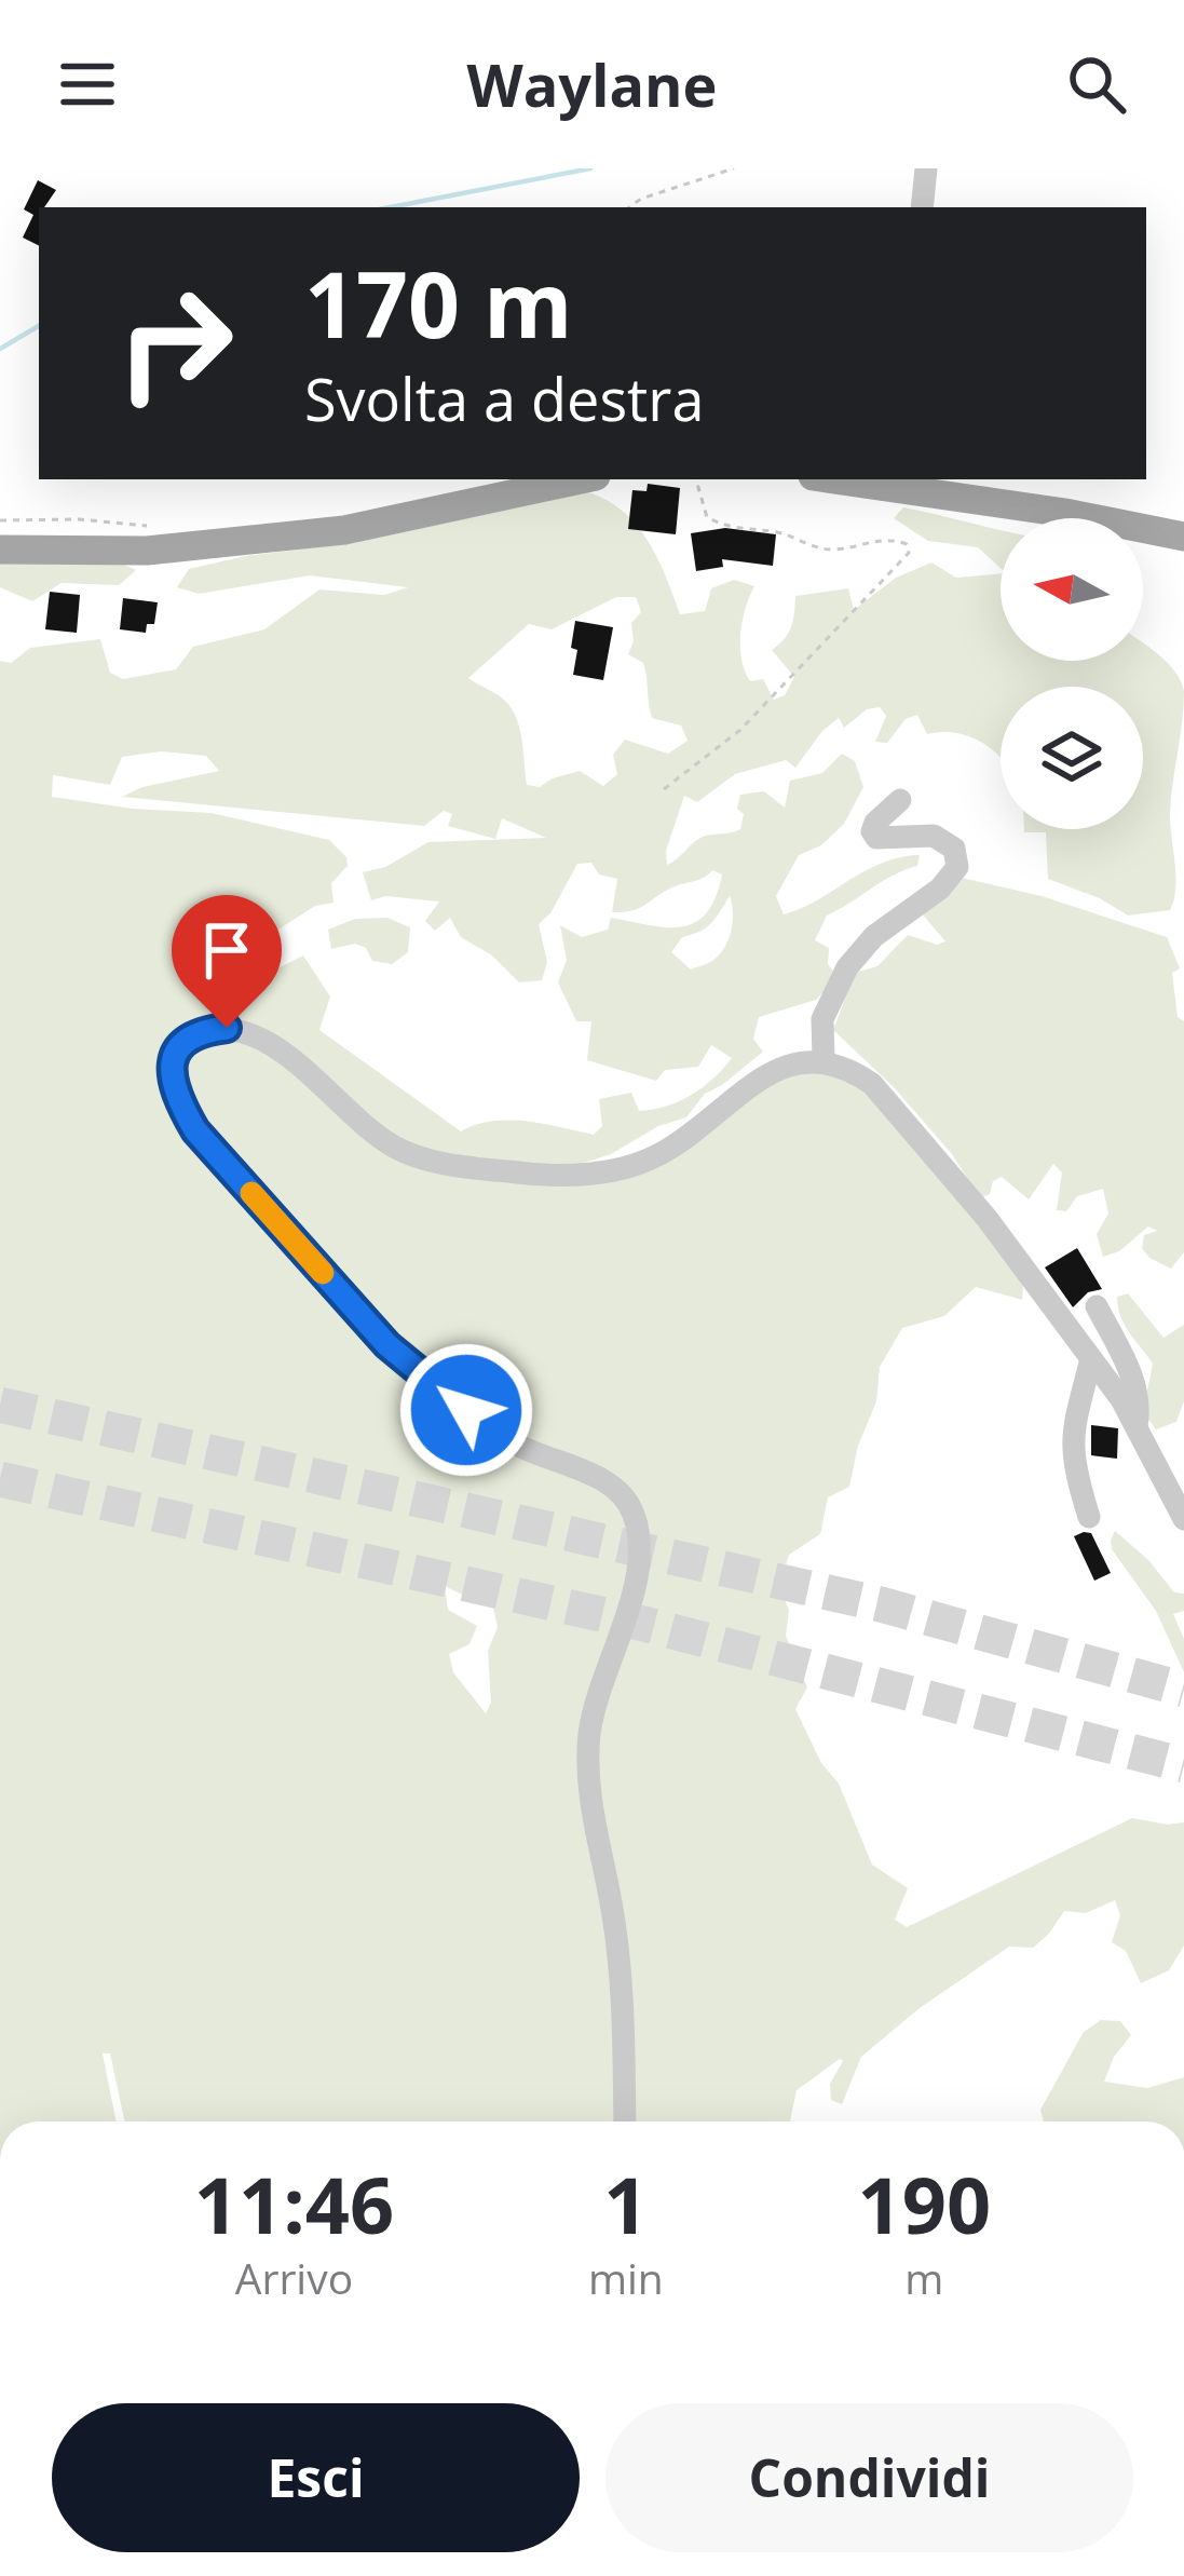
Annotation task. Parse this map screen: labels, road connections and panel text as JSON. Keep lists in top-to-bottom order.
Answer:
{
  "north": "left",
  "page": {
    "header": "Waylane",
    "turn": ["170 m", "Svolta a destra"],
    "eta": [
      "11:46",
      "Arrivo",
      "1",
      "min",
      "190",
      "m"
    ],
    "buttons": ["Esci", "Condividi"]
  }
}
